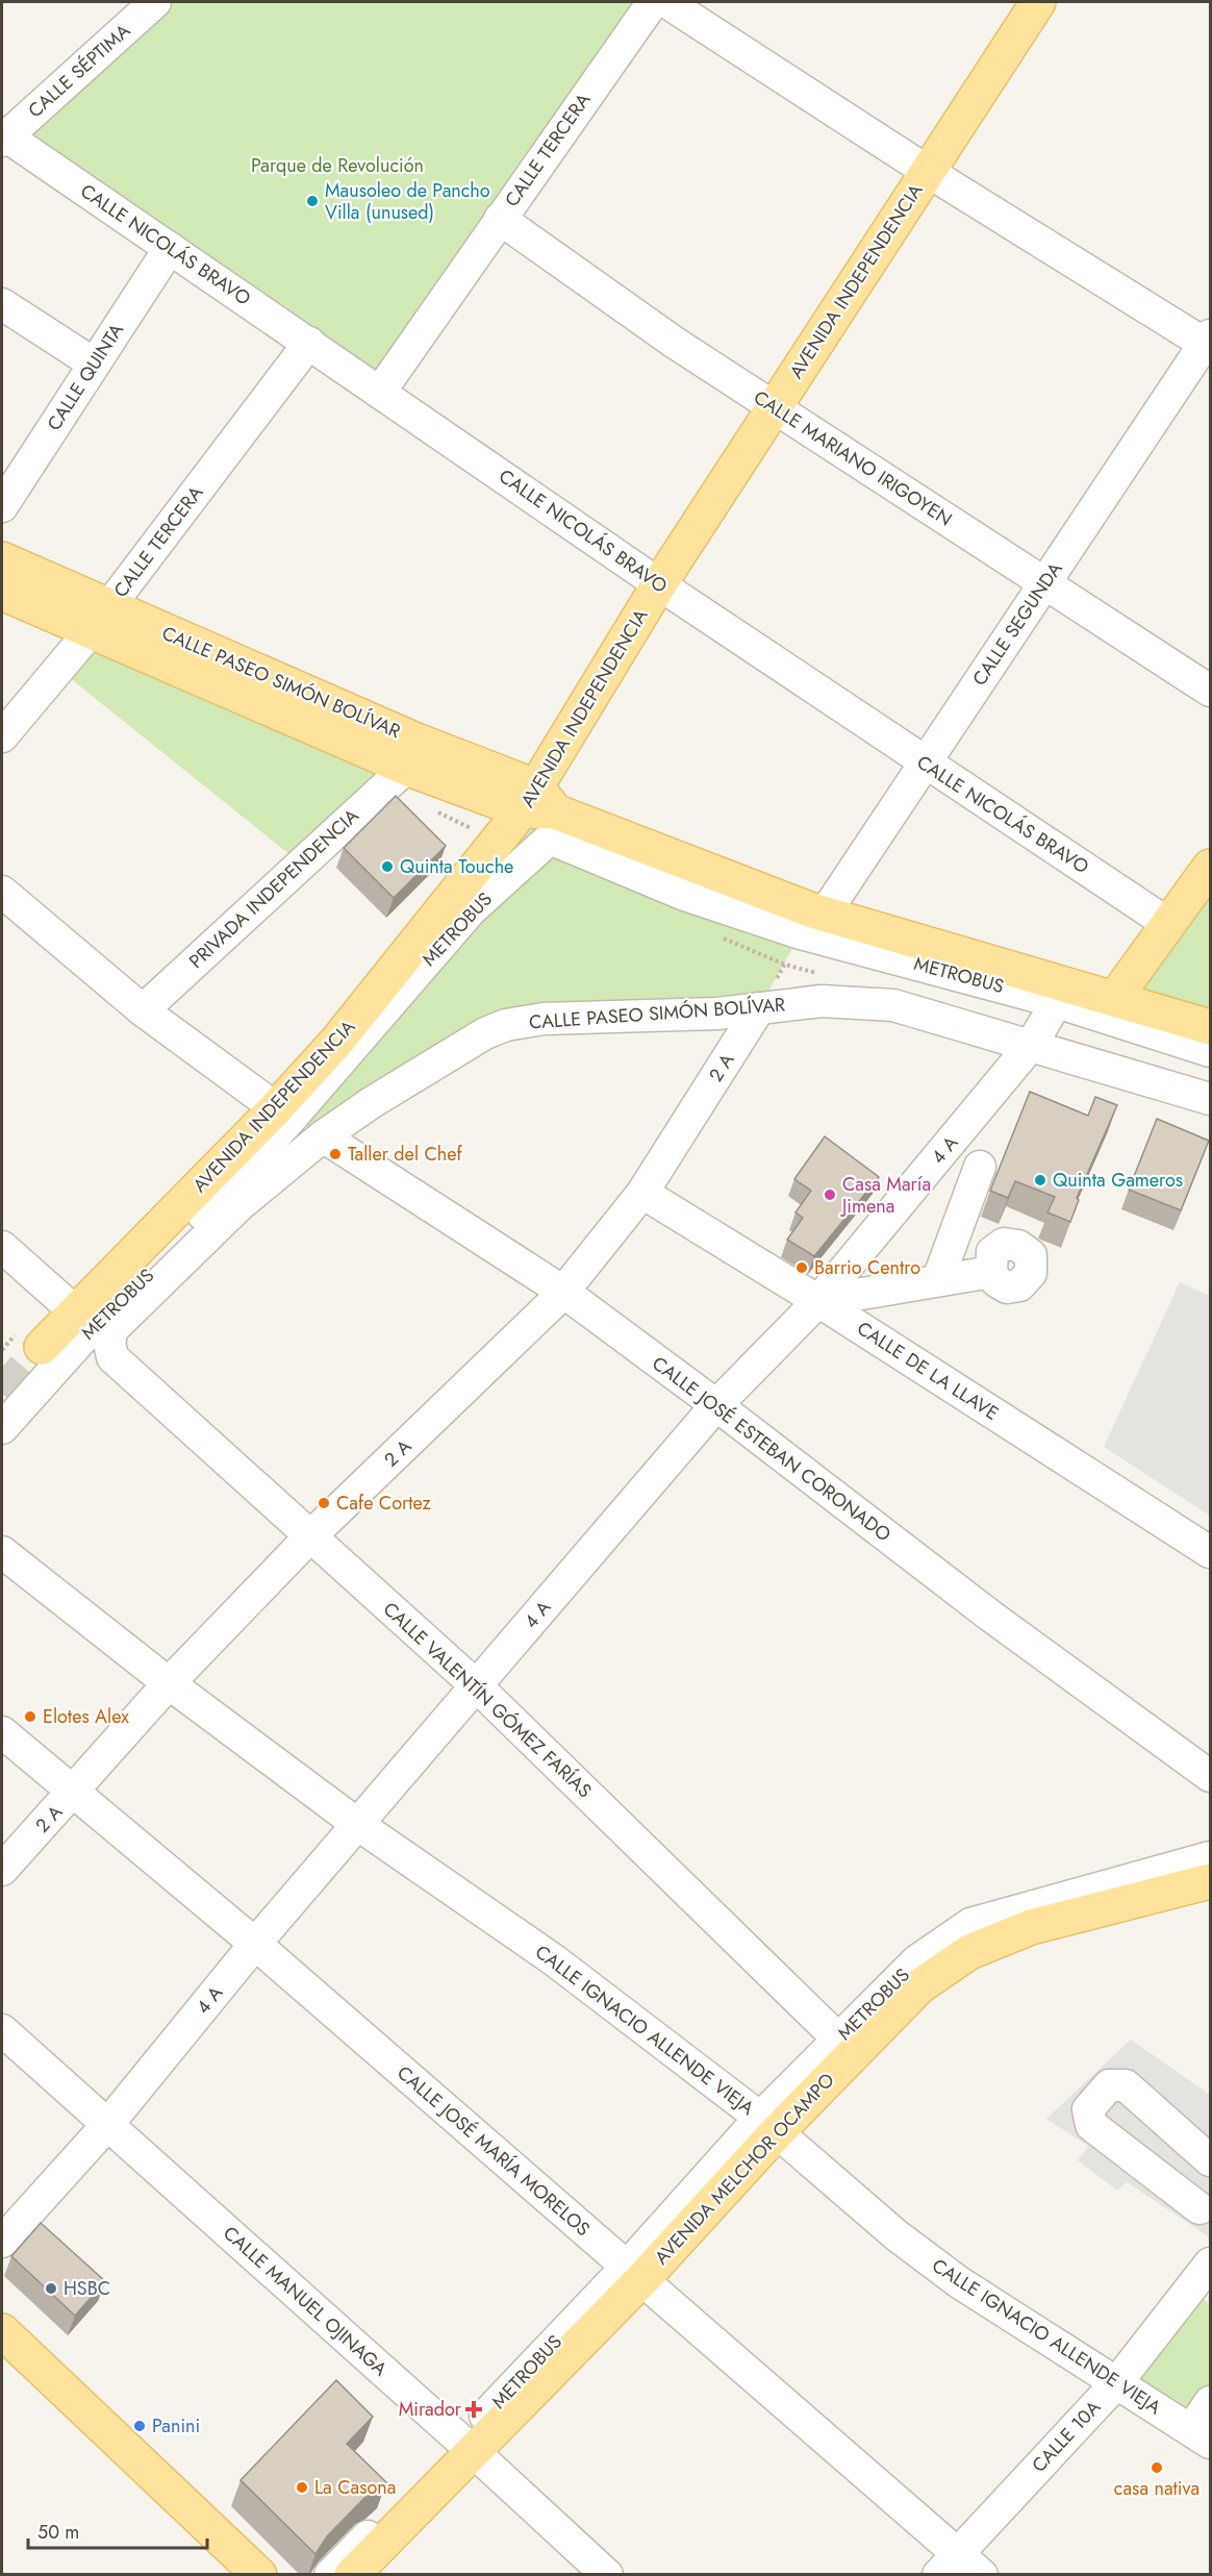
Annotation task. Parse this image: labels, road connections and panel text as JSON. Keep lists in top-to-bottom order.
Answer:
{
  "streets": {
    "main road": ["AVENIDA INDEPENDENCIA", "CALLE PASEO SIMÓN BOLÍVAR", "AVENIDA MELCHOR OCAMPO"],
    "street": [
      "CALLE SÉPTIMA",
      "CALLE TERCERA",
      "CALLE NICOLÁS BRAVO",
      "CALLE QUINTA",
      "CALLE MARIANO IRIGOYEN",
      "CALLE SEGUNDA",
      "PRIVADA INDEPENDENCIA",
      "METROBUS",
      "2 A",
      "4 A",
      "CALLE DE LA LLAVE",
      "CALLE JOSÉ ESTEBAN CORONADO",
      "CALLE VALENTÍN GÓMEZ FARÍAS",
      "CALLE IGNACIO ALLENDE VIEJA",
      "CALLE JOSÉ MARÍA MORELOS",
      "CALLE MANUEL OJINAGA",
      "CALLE 10A"
    ]
  },
  "crossings": [
    ["CALLE SÉPTIMA", "CALLE NICOLÁS BRAVO"],
    ["CALLE TERCERA", "CALLE NICOLÁS BRAVO"],
    ["CALLE TERCERA", "CALLE MARIANO IRIGOYEN"],
    ["CALLE TERCERA", "CALLE PASEO SIMÓN BOLÍVAR"],
    ["CALLE NICOLÁS BRAVO", "AVENIDA INDEPENDENCIA"],
    ["CALLE NICOLÁS BRAVO", "CALLE QUINTA"],
    ["CALLE NICOLÁS BRAVO", "CALLE SEGUNDA"],
    ["AVENIDA INDEPENDENCIA", "CALLE MARIANO IRIGOYEN"],
    ["AVENIDA INDEPENDENCIA", "CALLE PASEO SIMÓN BOLÍVAR"],
    ["CALLE MARIANO IRIGOYEN", "CALLE SEGUNDA"],
    ["CALLE SEGUNDA", "CALLE PASEO SIMÓN BOLÍVAR"],
    ["CALLE PASEO SIMÓN BOLÍVAR", "PRIVADA INDEPENDENCIA"],
    ["CALLE PASEO SIMÓN BOLÍVAR", "METROBUS"],
    ["CALLE PASEO SIMÓN BOLÍVAR", "2 A"],
    ["CALLE PASEO SIMÓN BOLÍVAR", "4 A"],
    ["CALLE PASEO SIMÓN BOLÍVAR", "CALLE JOSÉ ESTEBAN CORONADO"],
    ["CALLE PASEO SIMÓN BOLÍVAR", "CALLE VALENTÍN GÓMEZ FARÍAS"],
    ["METROBUS", "4 A"],
    ["METROBUS", "CALLE VALENTÍN GÓMEZ FARÍAS"],
    ["METROBUS", "AVENIDA MELCHOR OCAMPO"],
    ["2 A", "CALLE DE LA LLAVE"],
    ["2 A", "CALLE JOSÉ ESTEBAN CORONADO"],
    ["2 A", "CALLE VALENTÍN GÓMEZ FARÍAS"],
    ["2 A", "CALLE IGNACIO ALLENDE VIEJA"],
    ["2 A", "CALLE JOSÉ MARÍA MORELOS"],
    ["4 A", "CALLE DE LA LLAVE"],
    ["4 A", "CALLE JOSÉ ESTEBAN CORONADO"],
    ["4 A", "CALLE VALENTÍN GÓMEZ FARÍAS"],
    ["4 A", "CALLE IGNACIO ALLENDE VIEJA"],
    ["4 A", "CALLE JOSÉ MARÍA MORELOS"],
    ["4 A", "CALLE MANUEL OJINAGA"],
    ["CALLE VALENTÍN GÓMEZ FARÍAS", "AVENIDA MELCHOR OCAMPO"],
    ["CALLE IGNACIO ALLENDE VIEJA", "AVENIDA MELCHOR OCAMPO"],
    ["CALLE IGNACIO ALLENDE VIEJA", "CALLE 10A"],
    ["CALLE JOSÉ MARÍA MORELOS", "AVENIDA MELCHOR OCAMPO"],
    ["CALLE JOSÉ MARÍA MORELOS", "CALLE 10A"],
    ["AVENIDA MELCHOR OCAMPO", "CALLE MANUEL OJINAGA"]
  ],
  "parks": ["Parque de Revolución"],
  "places": {
    "other": [
      "Mausoleo de Pancho Villa (unused)",
      "Quinta Touche",
      "Taller del Chef",
      "Quinta Gameros",
      "Casa María Jimena",
      "Barrio Centro",
      "Cafe Cortez",
      "Elotes Alex",
      "HSBC",
      "Panini",
      "casa nativa",
      "La Casona"
    ],
    "health": ["Mirador"]
  },
  "scale_bar": "50 m"
}
